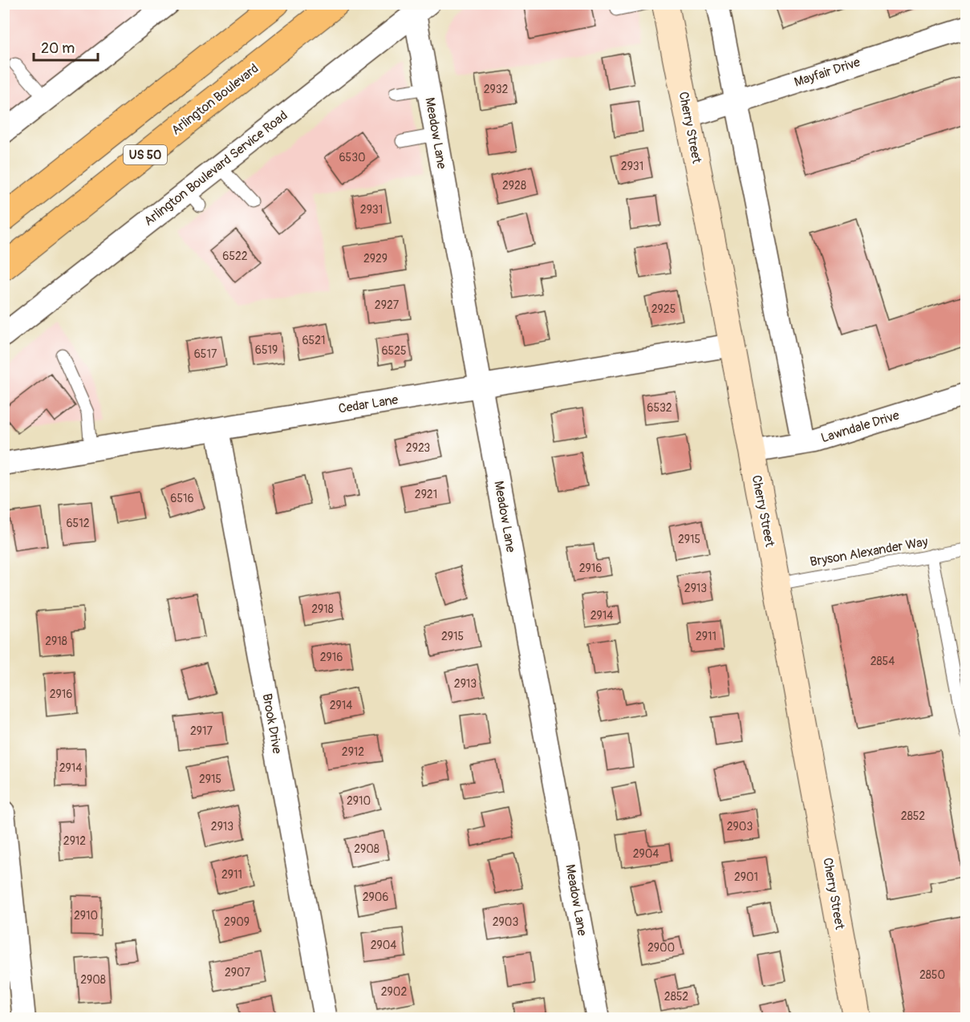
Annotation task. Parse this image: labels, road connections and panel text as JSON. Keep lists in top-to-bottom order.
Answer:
{
  "streets": {
    "highway": ["Arlington Boulevard", "US 50"],
    "street": [
      "Mayfair Drive",
      "Cherry Street",
      "Meadow Lane",
      "Arlington Boulevard Service Road",
      "Cedar Lane",
      "Lawndale Drive",
      "Brook Drive"
    ],
    "lane": ["Bryson Alexander Way"]
  },
  "crossings": [
    ["Mayfair Drive", "Cherry Street"],
    ["Cherry Street", "Cedar Lane"],
    ["Cherry Street", "Lawndale Drive"],
    ["Cherry Street", "Bryson Alexander Way"],
    ["Meadow Lane", "Arlington Boulevard Service Road"],
    ["Meadow Lane", "Cedar Lane"],
    ["Cedar Lane", "Brook Drive"]
  ],
  "house_numbers": [
    "2932",
    "6530",
    "2931",
    "2928",
    "2931",
    "6522",
    "2929",
    "2927",
    "2925",
    "6521",
    "6519",
    "6525",
    "6517",
    "6532",
    "2923",
    "2921",
    "6516",
    "6512",
    "2915",
    "2916",
    "2913",
    "2918",
    "2914",
    "2915",
    "2911",
    "2918",
    "2916",
    "2854",
    "2913",
    "2916",
    "2914",
    "2917",
    "2912",
    "2914",
    "2915",
    "2910",
    "2852",
    "2913",
    "2903",
    "2912",
    "2908",
    "2904",
    "2911",
    "2901",
    "2906",
    "2910",
    "2909",
    "2903",
    "2904",
    "2900",
    "2907",
    "2850",
    "2908",
    "2902",
    "2852"
  ],
  "scale_bar": "20 m"
}
